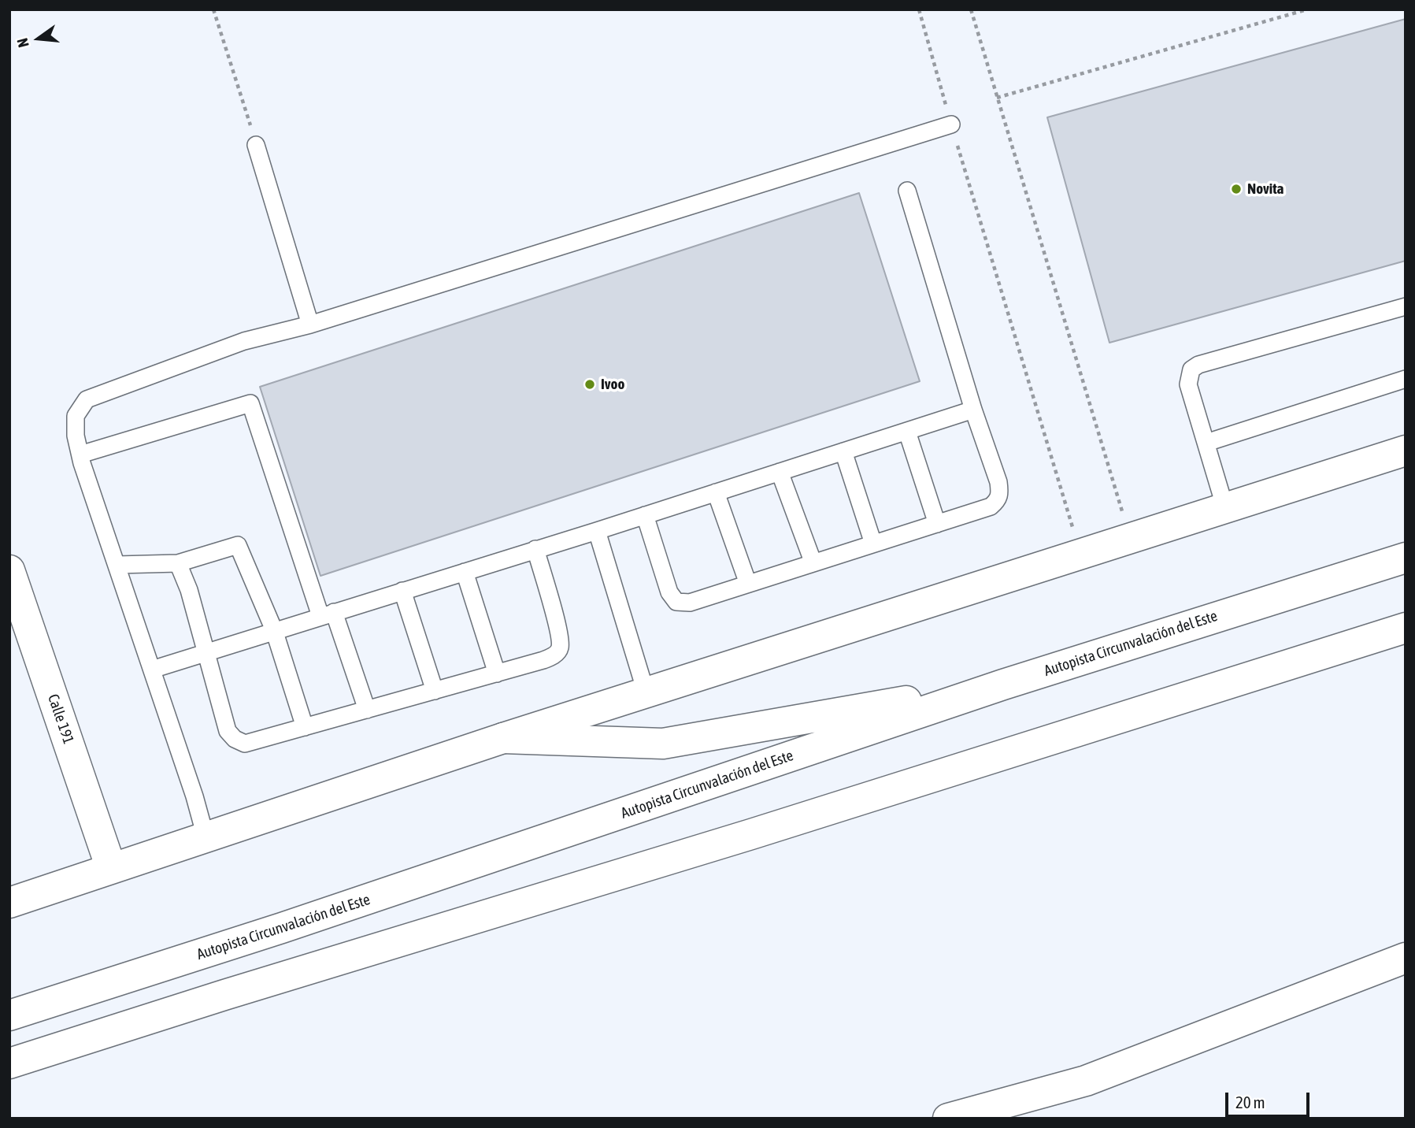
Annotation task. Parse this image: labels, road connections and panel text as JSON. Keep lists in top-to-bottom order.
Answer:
{
  "streets": {
    "main road": ["Autopista Circunvalación del Este", "Calle 191"]
  },
  "places": ["Novita", "Ivoo"],
  "scale_bar": "20 m",
  "north": "left"
}
